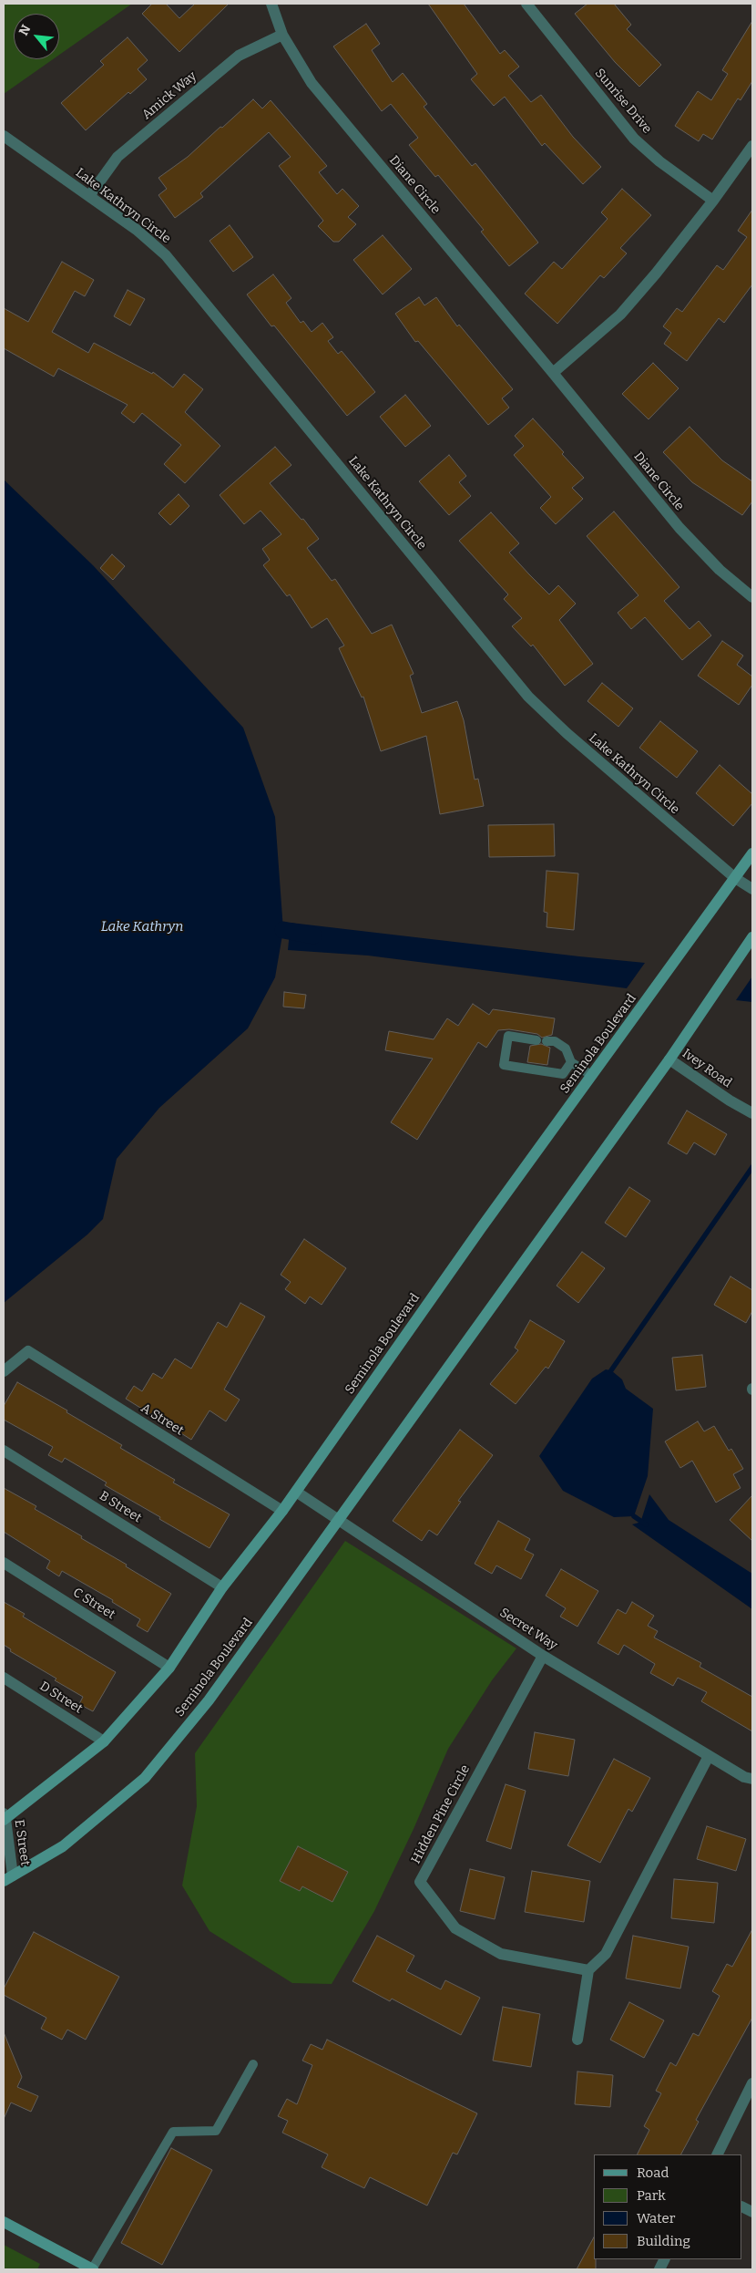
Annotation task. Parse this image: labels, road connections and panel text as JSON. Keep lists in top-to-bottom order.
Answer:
{
  "streets": {
    "main road": ["Seminola Boulevard"],
    "street": [
      "Amick Way",
      "Sunrise Drive",
      "Diane Circle",
      "Lake Kathryn Circle",
      "Ivey Road",
      "A Street",
      "B Street",
      "C Street",
      "Secret Way",
      "D Street",
      "Hidden Pine Circle",
      "E Street"
    ]
  },
  "crossings": [
    ["Amick Way", "Diane Circle"],
    ["Amick Way", "Lake Kathryn Circle"],
    ["Lake Kathryn Circle", "Seminola Boulevard"],
    ["Seminola Boulevard", "Ivey Road"],
    ["Seminola Boulevard", "A Street"],
    ["Seminola Boulevard", "B Street"],
    ["Seminola Boulevard", "C Street"],
    ["Seminola Boulevard", "Secret Way"],
    ["Seminola Boulevard", "D Street"],
    ["Seminola Boulevard", "E Street"],
    ["Secret Way", "Hidden Pine Circle"]
  ],
  "water": ["Lake Kathryn"],
  "legend": [
    "Road",
    "Park",
    "Water",
    "Building"
  ],
  "north": "top left"
}
